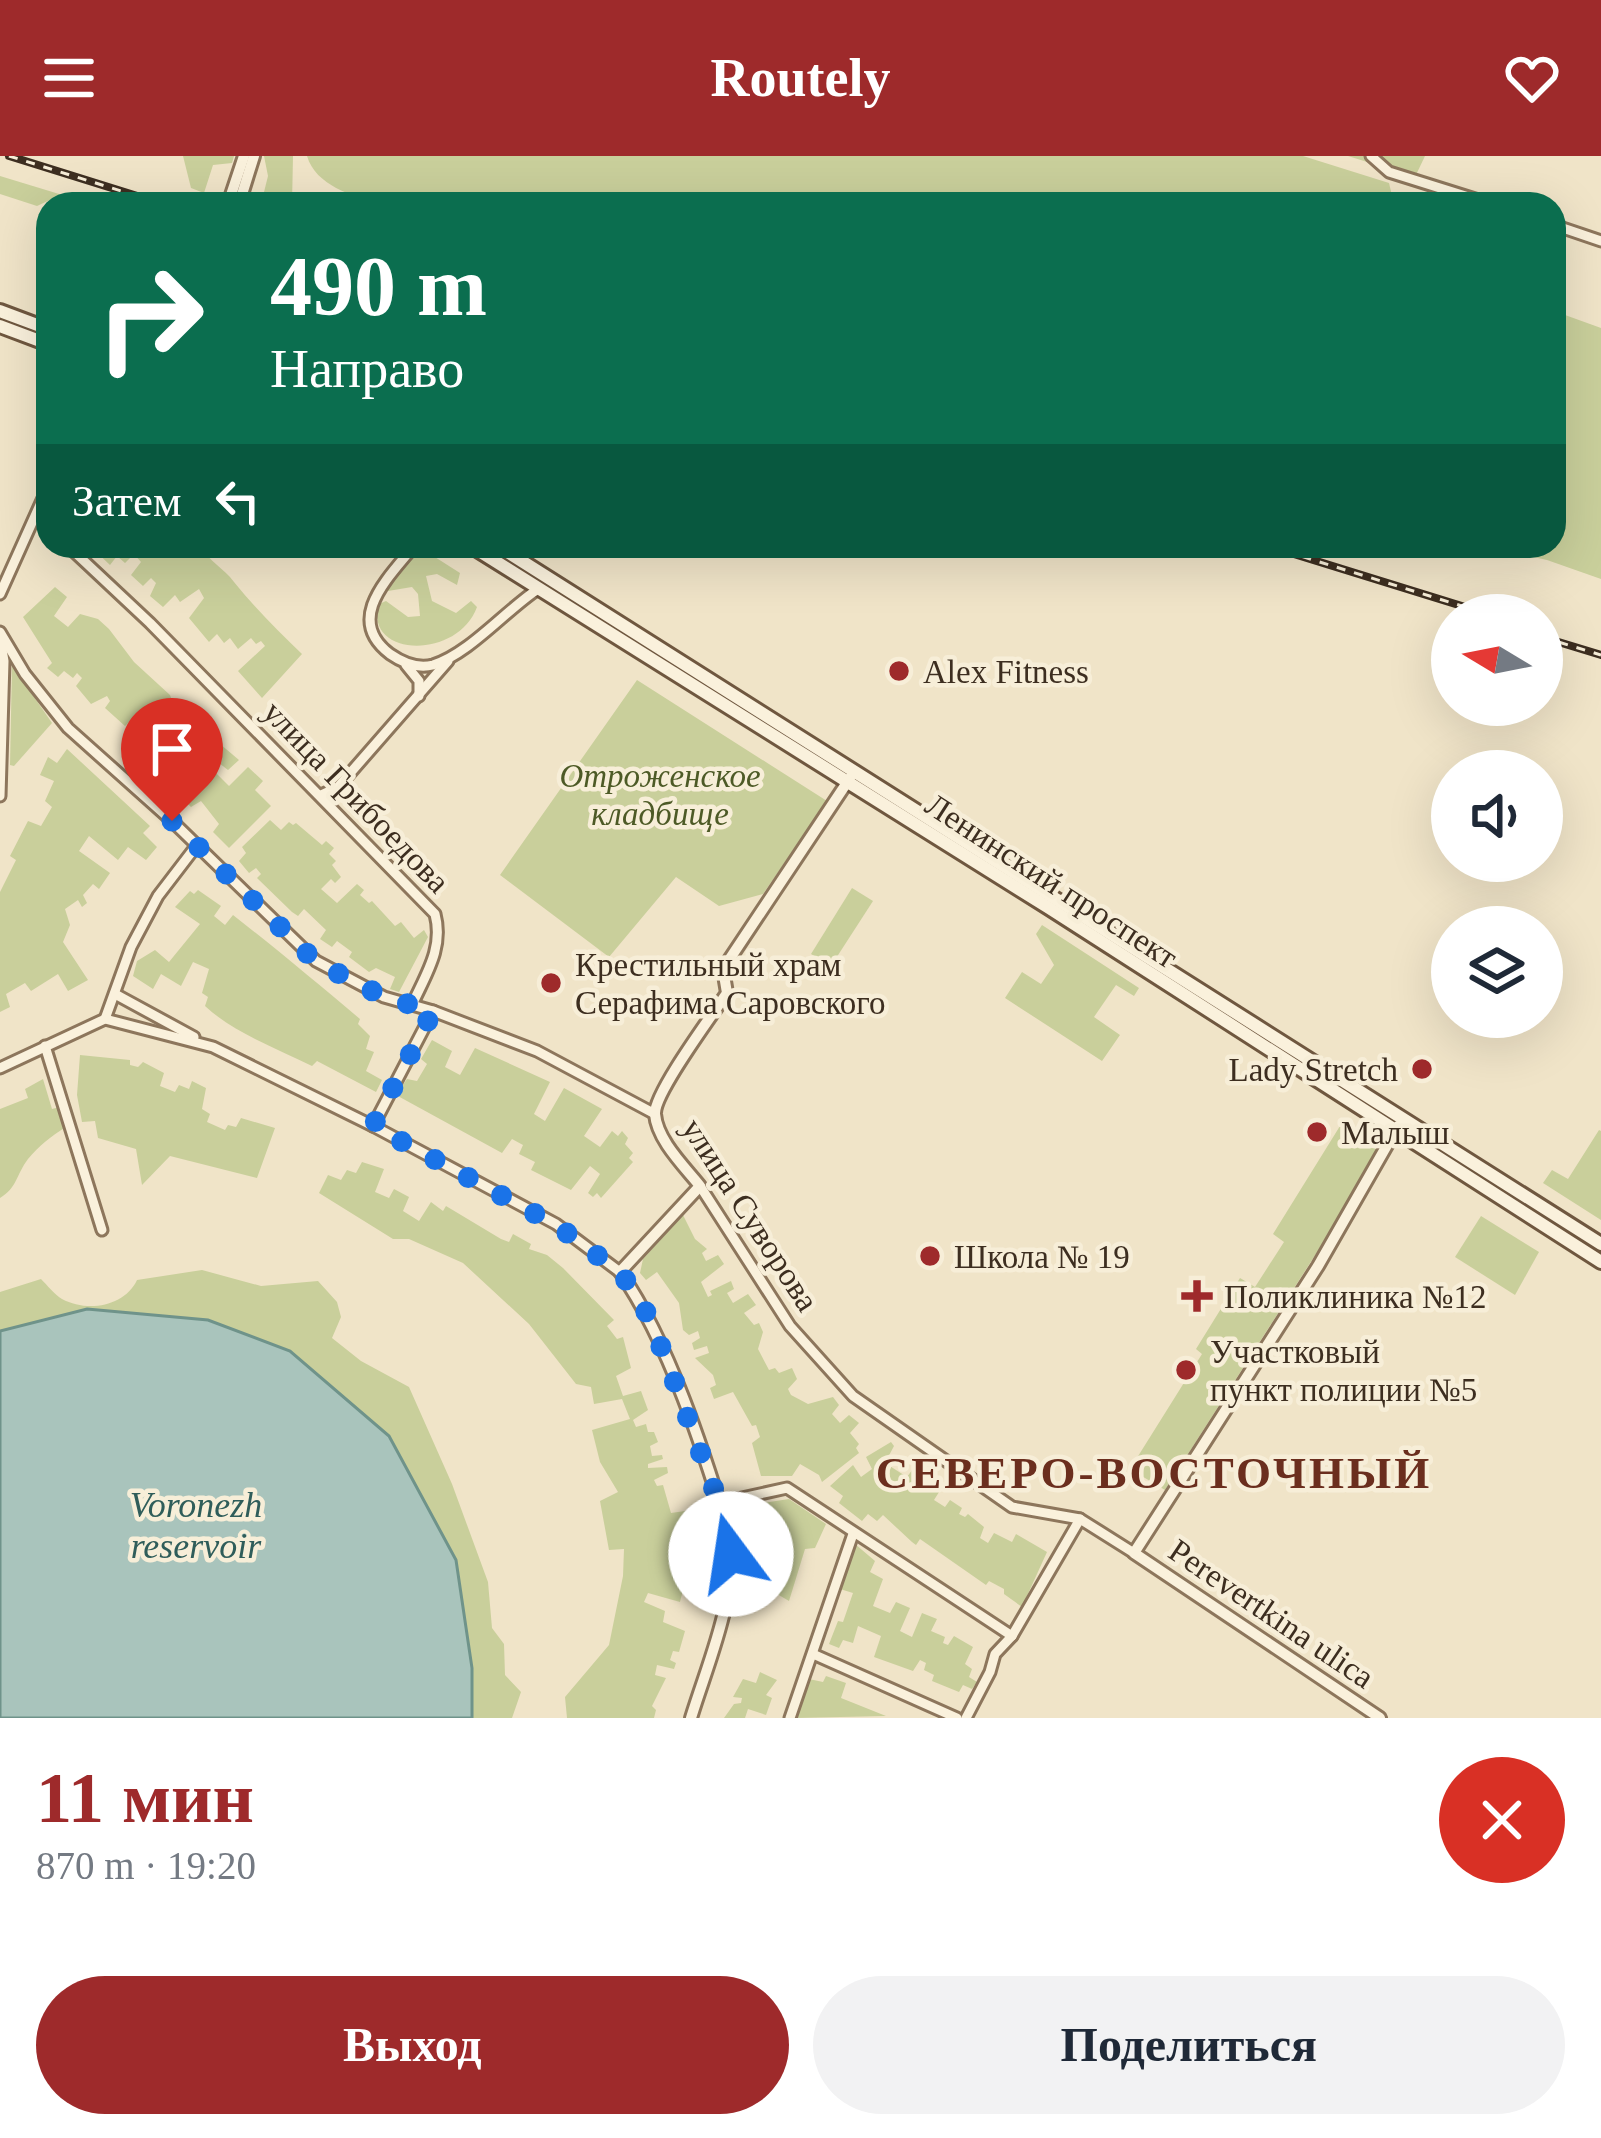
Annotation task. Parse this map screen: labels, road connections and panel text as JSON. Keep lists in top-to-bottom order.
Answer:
{
  "streets": {
    "main road": ["Ленинский проспект"],
    "street": ["улица Грибоедова", "улица Суворова", "Perevertkina ulica"]
  },
  "crossings": [
    ["улица Грибоедова", "улица Суворова"],
    ["улица Суворова", "Perevertkina ulica"]
  ],
  "districts": ["СЕВЕРО-ВОСТОЧНЫЙ"],
  "water": ["Voronezh reservoir"],
  "parks": ["Отроженское кладбище"],
  "places": {
    "other": [
      "Alex Fitness",
      "Крестильный храм Серафима Саровского",
      "Lady Stretch",
      "Малыш",
      "Школа № 19",
      "Участковый пункт полиции №5"
    ],
    "health": ["Поликлиника №12"]
  },
  "north": "left",
  "page": {
    "header": "Routely",
    "turn": ["490 m", "Направо"],
    "then": "Затем",
    "heading": ["11 мин", "870 m · 19:20"],
    "buttons": ["Выход", "Поделиться"]
  }
}
